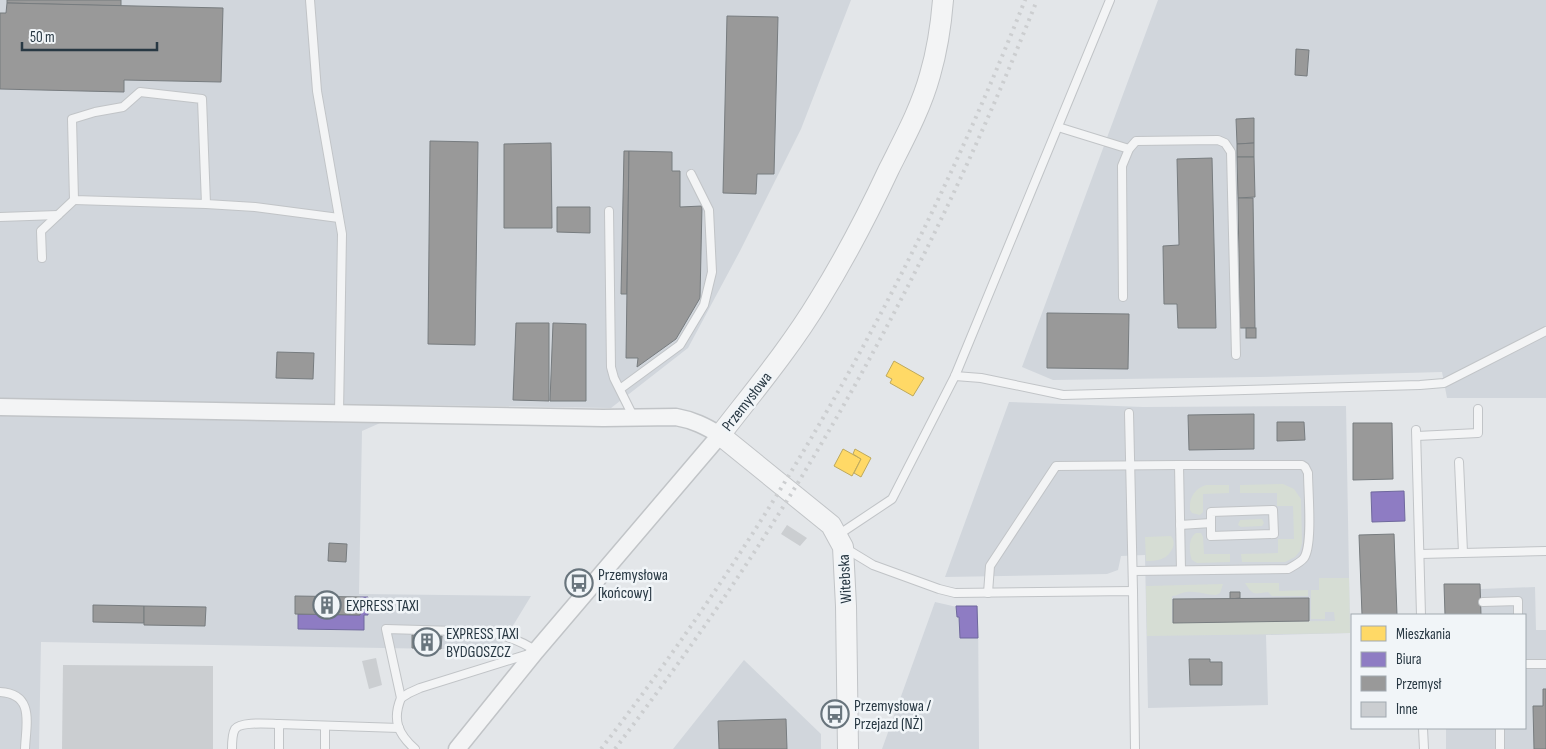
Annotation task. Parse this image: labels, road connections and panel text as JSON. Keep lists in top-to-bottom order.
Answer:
{
  "streets": {
    "street": ["Przemysłowa", "Witebska"]
  },
  "crossings": [
    ["Przemysłowa", "Witebska"]
  ],
  "places": {
    "bus stop": ["Przemysłowa [końcowy]", "Przemysłowa / Przejazd (NŻ)"],
    "building": ["EXPRESS TAXI", "EXPRESS TAXI BYDGOSZCZ"]
  },
  "legend": [
    "Mieszkania",
    "Biura",
    "Przemysł",
    "Inne"
  ],
  "scale_bar": "50 m"
}
